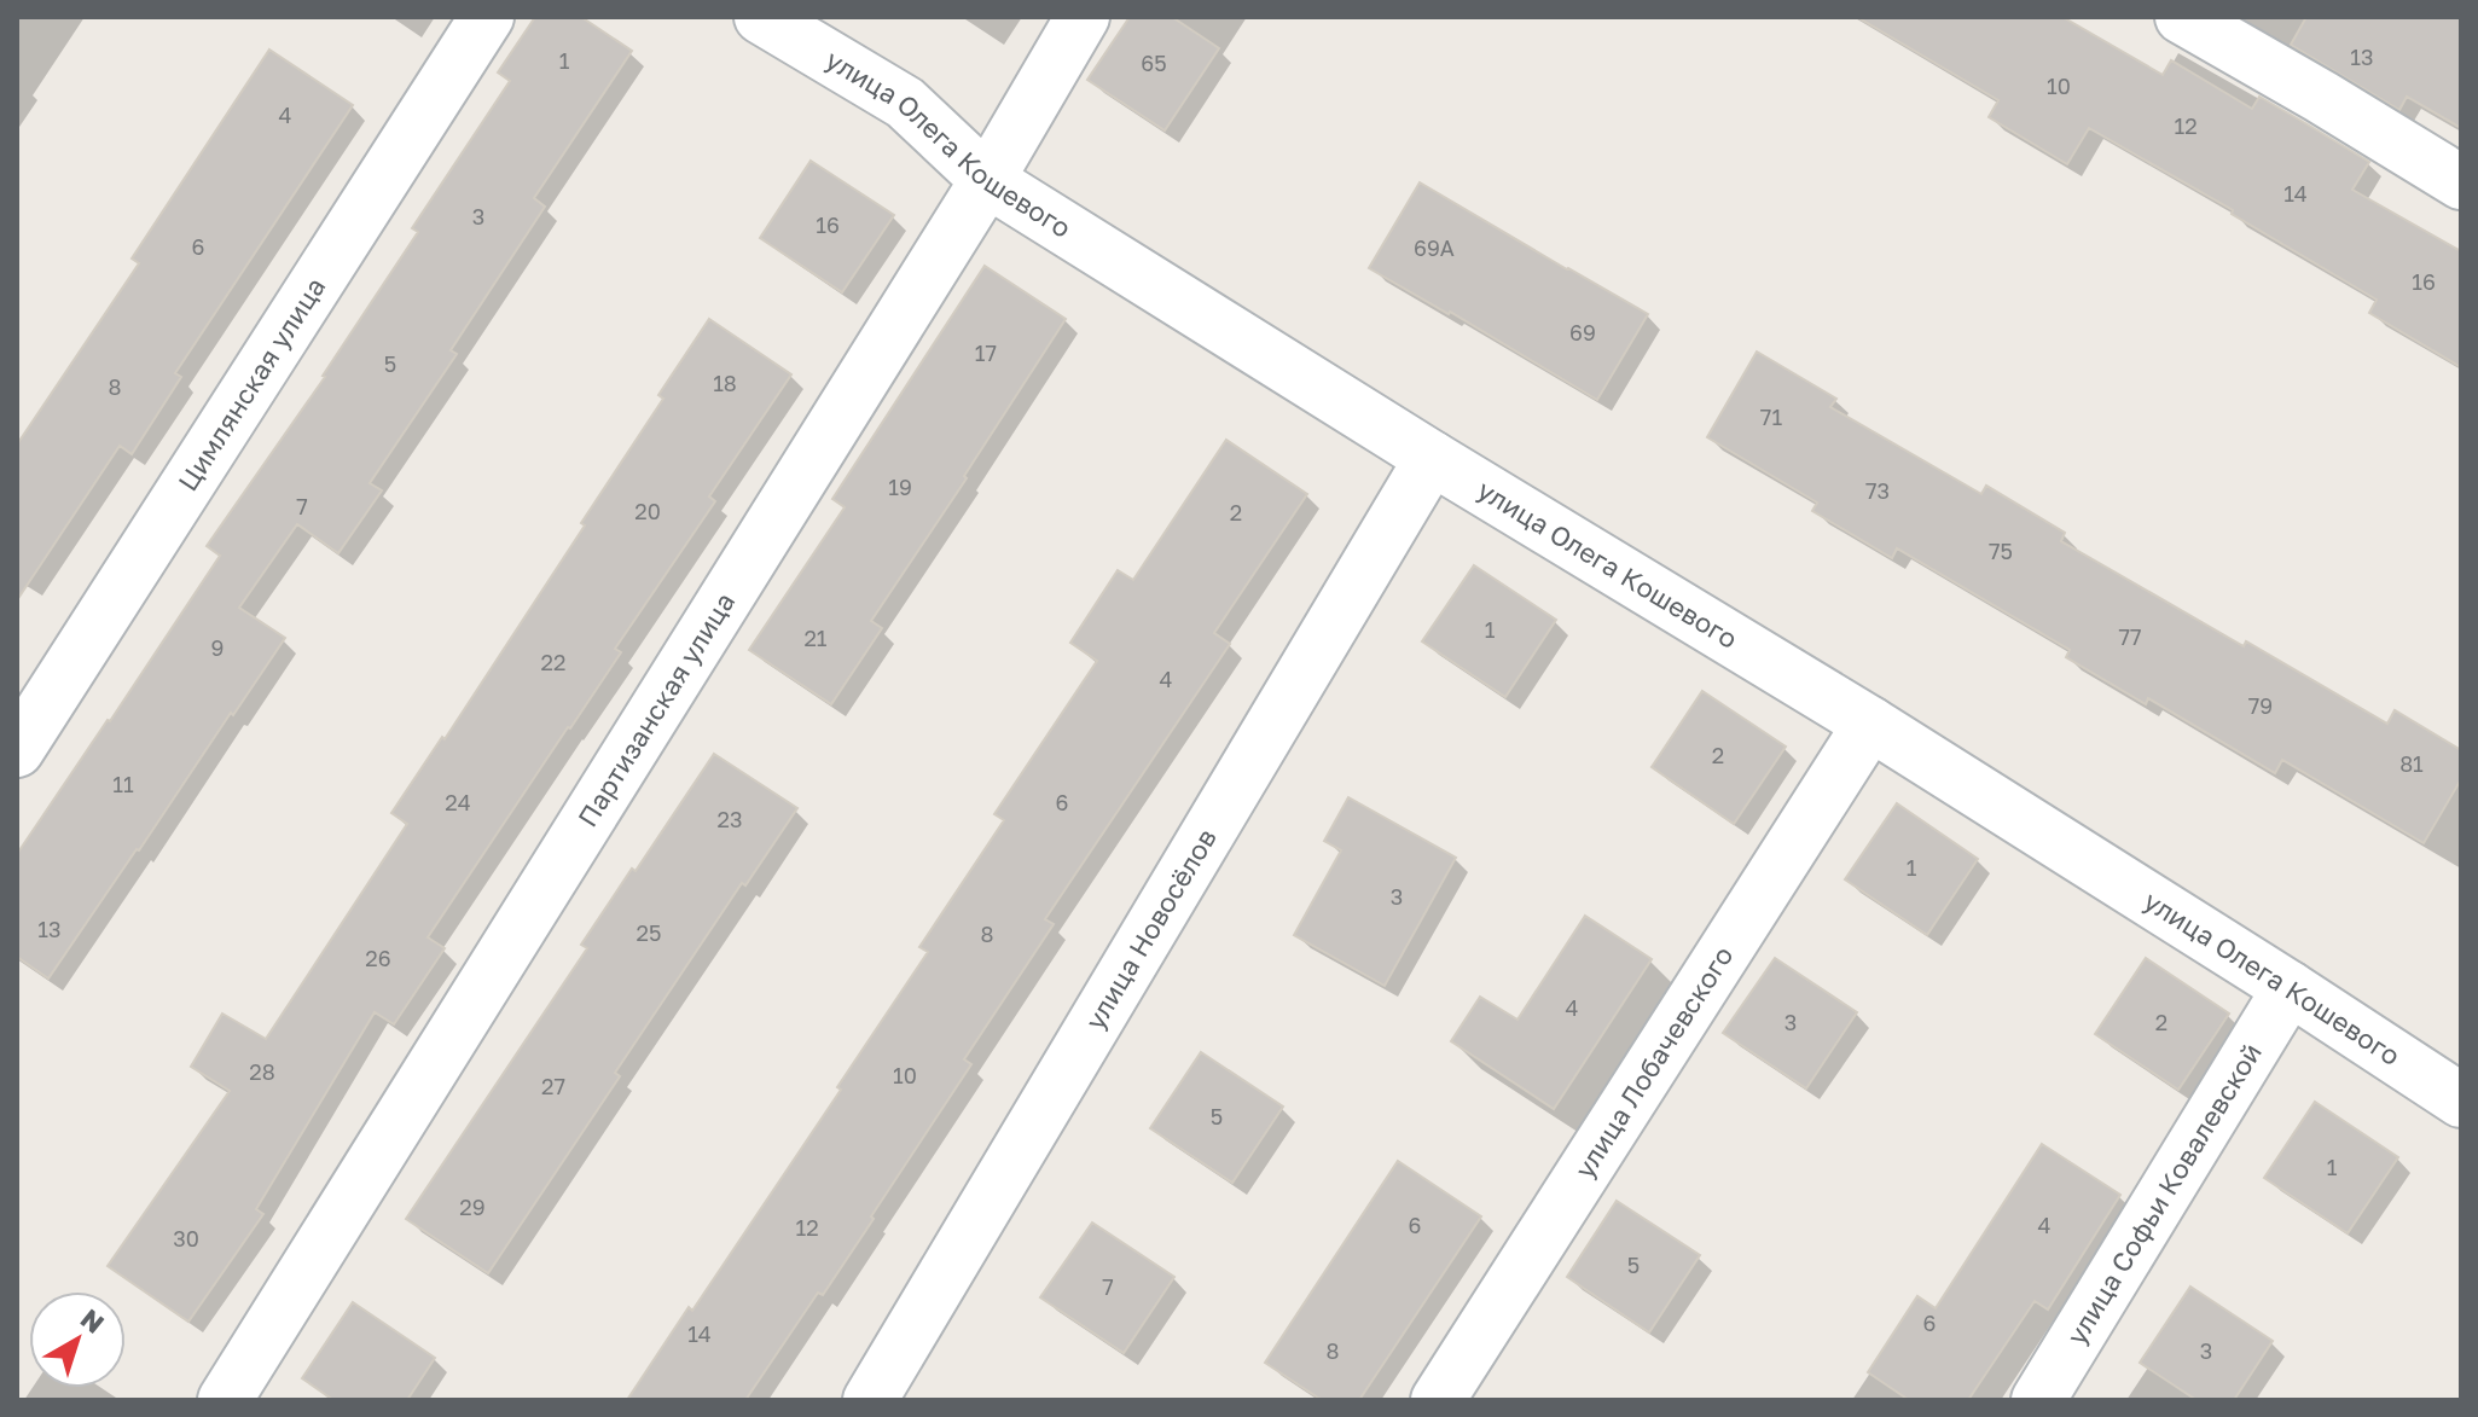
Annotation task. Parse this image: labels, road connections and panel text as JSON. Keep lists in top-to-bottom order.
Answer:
{
  "streets": {
    "street": [
      "улица Олега Кошевого",
      "Цимлянская улица",
      "Партизанская улица",
      "улица Новосёлов",
      "улица Лобачевского",
      "улица Софьи Ковалевской"
    ]
  },
  "crossings": [
    ["улица Олега Кошевого", "Партизанская улица"],
    ["улица Олега Кошевого", "улица Новосёлов"],
    ["улица Олега Кошевого", "улица Лобачевского"],
    ["улица Олега Кошевого", "улица Софьи Ковалевской"]
  ],
  "house_numbers": [
    "13",
    "1",
    "65",
    "10",
    "4",
    "12",
    "14",
    "3",
    "16",
    "6",
    "69А",
    "16",
    "69",
    "17",
    "5",
    "18",
    "8",
    "71",
    "19",
    "73",
    "7",
    "20",
    "2",
    "75",
    "1",
    "77",
    "21",
    "9",
    "22",
    "4",
    "79",
    "2",
    "81",
    "11",
    "24",
    "6",
    "23",
    "1",
    "3",
    "13",
    "25",
    "8",
    "26",
    "4",
    "3",
    "2",
    "28",
    "10",
    "27",
    "5",
    "1",
    "29",
    "6",
    "4",
    "12",
    "30",
    "5",
    "7",
    "6",
    "14",
    "8",
    "3"
  ],
  "north": "top right"
}
